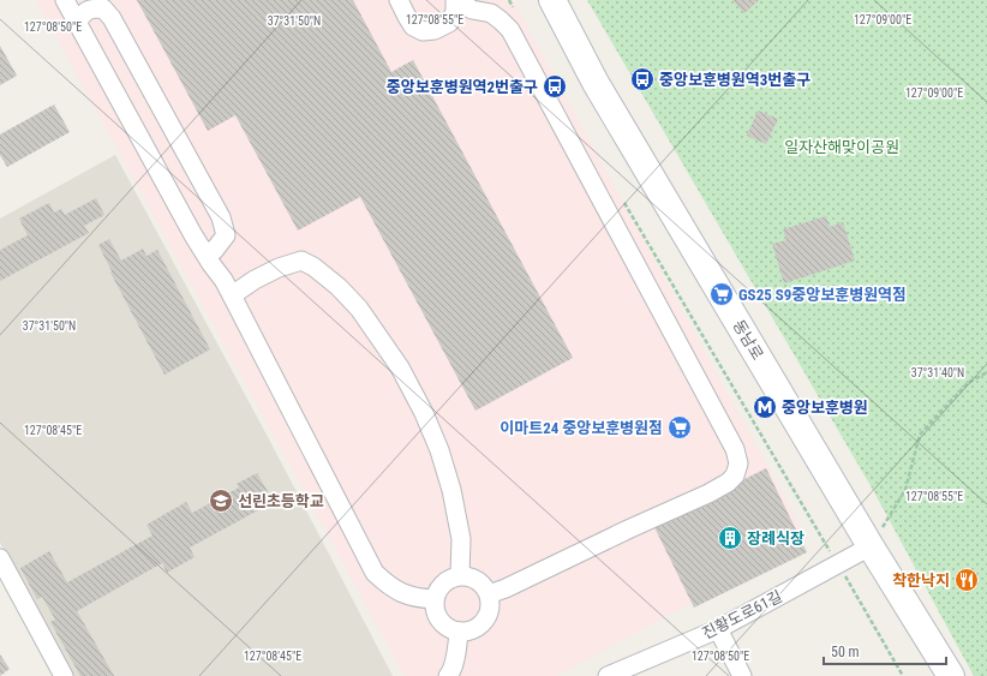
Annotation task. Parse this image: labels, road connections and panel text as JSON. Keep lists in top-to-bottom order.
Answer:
{
  "streets": {
    "main road": ["동남로"],
    "street": ["진황도로61길"]
  },
  "crossings": [
    ["동남로", "진황도로61길"]
  ],
  "parks": ["일자산해맞이공원"],
  "places": {
    "bus stop": ["중앙보훈병원역3번출구", "중앙보훈병원역2번출구"],
    "supermarket": ["GS25 S9중앙보훈병원역점", "이마트24 중앙보훈병원점"],
    "metro station": ["중앙보훈병원"],
    "school or university": ["선린초등학교"],
    "building": ["장례식장"],
    "restaurant": ["착한낙지"]
  },
  "scale_bar": "50 m",
  "coordinates": [
    "127°08'55\"E",
    "127°09'00\"E",
    "37°31'50\"N",
    "127°08'50\"E",
    "37°31'40\"N",
    "127°08'45\"E"
  ]
}
